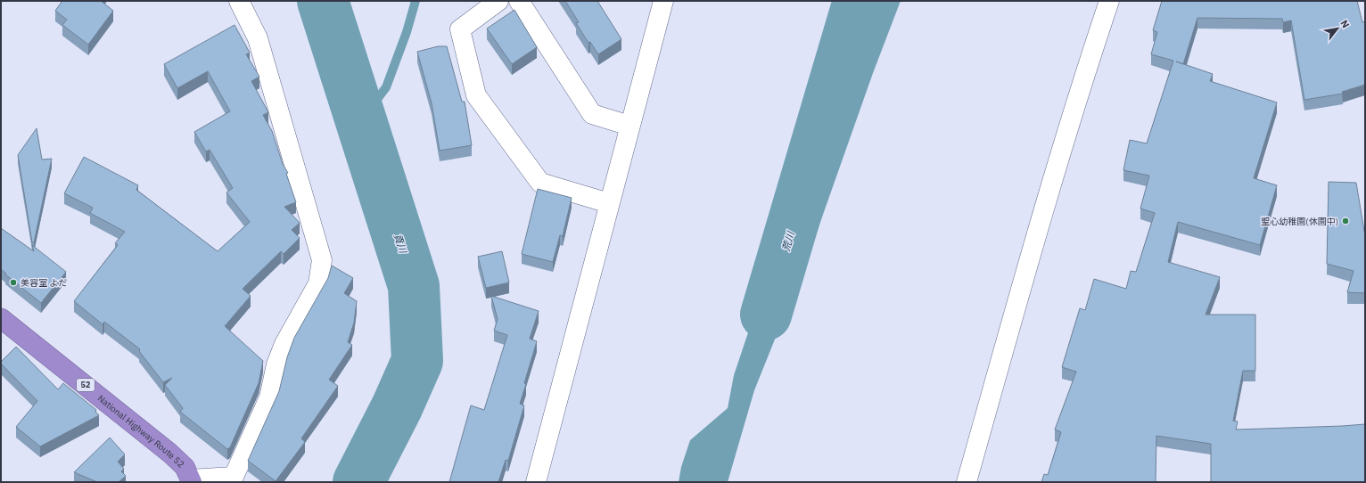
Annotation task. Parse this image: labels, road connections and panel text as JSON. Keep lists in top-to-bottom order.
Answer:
{
  "streets": {
    "highway": ["52", "National Highway Route 52"]
  },
  "water": ["荒川", "貢川"],
  "places": ["聖心幼稚園(休園中)", "美容室 よだ"],
  "north": "top right"
}
